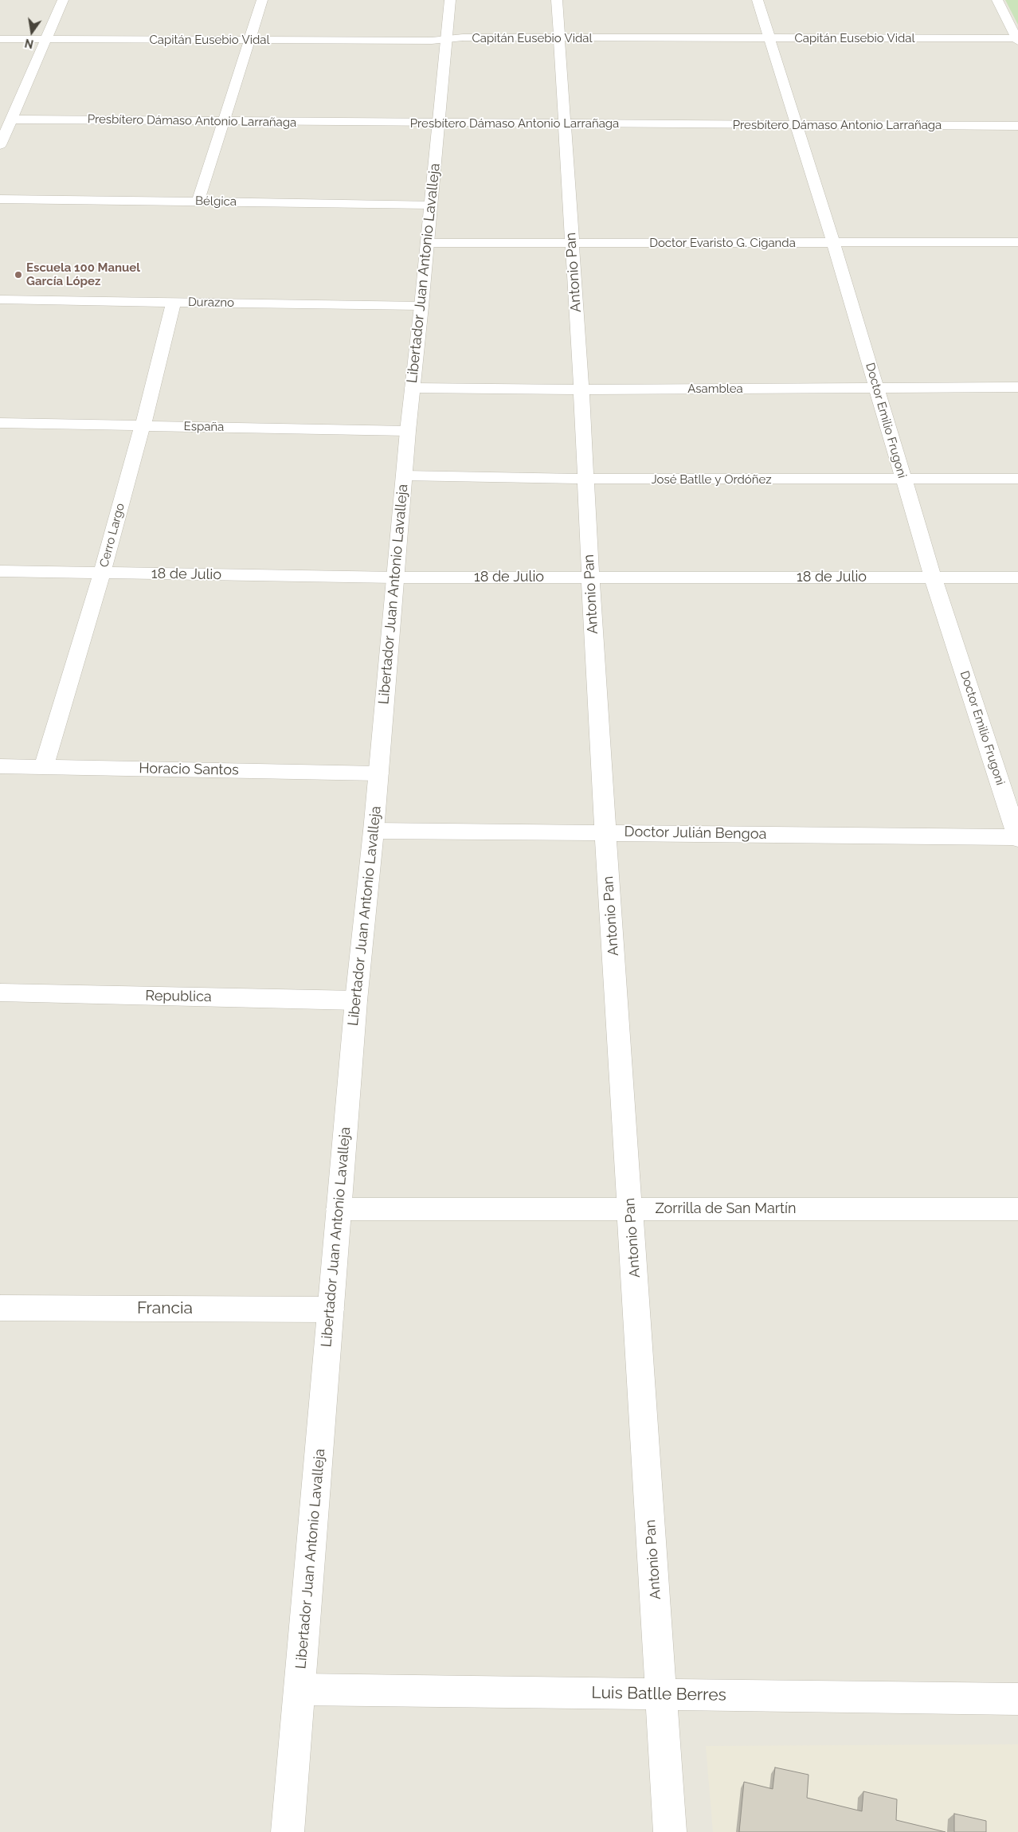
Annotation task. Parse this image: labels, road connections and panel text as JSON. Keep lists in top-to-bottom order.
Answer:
{
  "streets": {
    "street": [
      "Capitán Eusebio Vidal",
      "Presbítero Dámaso Antonio Larrañaga",
      "Bélgica",
      "Doctor Evaristo G. Ciganda",
      "Antonio Pan",
      "Libertador Juan Antonio Lavalleja",
      "Durazno",
      "Asamblea",
      "Doctor Emilio Frugoni",
      "España",
      "José Batlle y Ordóñez",
      "Cerro Largo",
      "18 de Julio",
      "Horacio Santos",
      "Doctor Julián Bengoa",
      "Republica",
      "Zorrilla de San Martín",
      "Francia",
      "Luis Batlle Berres"
    ]
  },
  "crossings": [
    ["Capitán Eusebio Vidal", "Antonio Pan"],
    ["Capitán Eusebio Vidal", "Libertador Juan Antonio Lavalleja"],
    ["Capitán Eusebio Vidal", "Doctor Emilio Frugoni"],
    ["Presbítero Dámaso Antonio Larrañaga", "Antonio Pan"],
    ["Presbítero Dámaso Antonio Larrañaga", "Libertador Juan Antonio Lavalleja"],
    ["Presbítero Dámaso Antonio Larrañaga", "Doctor Emilio Frugoni"],
    ["Bélgica", "Libertador Juan Antonio Lavalleja"],
    ["Doctor Evaristo G. Ciganda", "Antonio Pan"],
    ["Doctor Evaristo G. Ciganda", "Libertador Juan Antonio Lavalleja"],
    ["Doctor Evaristo G. Ciganda", "Doctor Emilio Frugoni"],
    ["Antonio Pan", "Asamblea"],
    ["Antonio Pan", "José Batlle y Ordóñez"],
    ["Antonio Pan", "18 de Julio"],
    ["Antonio Pan", "Doctor Julián Bengoa"],
    ["Antonio Pan", "Zorrilla de San Martín"],
    ["Antonio Pan", "Luis Batlle Berres"],
    ["Libertador Juan Antonio Lavalleja", "Durazno"],
    ["Libertador Juan Antonio Lavalleja", "Asamblea"],
    ["Libertador Juan Antonio Lavalleja", "España"],
    ["Libertador Juan Antonio Lavalleja", "José Batlle y Ordóñez"],
    ["Libertador Juan Antonio Lavalleja", "18 de Julio"],
    ["Libertador Juan Antonio Lavalleja", "Horacio Santos"],
    ["Libertador Juan Antonio Lavalleja", "Doctor Julián Bengoa"],
    ["Libertador Juan Antonio Lavalleja", "Republica"],
    ["Libertador Juan Antonio Lavalleja", "Zorrilla de San Martín"],
    ["Libertador Juan Antonio Lavalleja", "Francia"],
    ["Libertador Juan Antonio Lavalleja", "Luis Batlle Berres"],
    ["Durazno", "Cerro Largo"],
    ["Asamblea", "Doctor Emilio Frugoni"],
    ["Doctor Emilio Frugoni", "José Batlle y Ordóñez"],
    ["Doctor Emilio Frugoni", "18 de Julio"],
    ["Doctor Emilio Frugoni", "Doctor Julián Bengoa"],
    ["España", "Cerro Largo"],
    ["Cerro Largo", "18 de Julio"],
    ["Cerro Largo", "Horacio Santos"]
  ],
  "places": ["Escuela 100 Manuel García López"],
  "north": "bottom"
}
